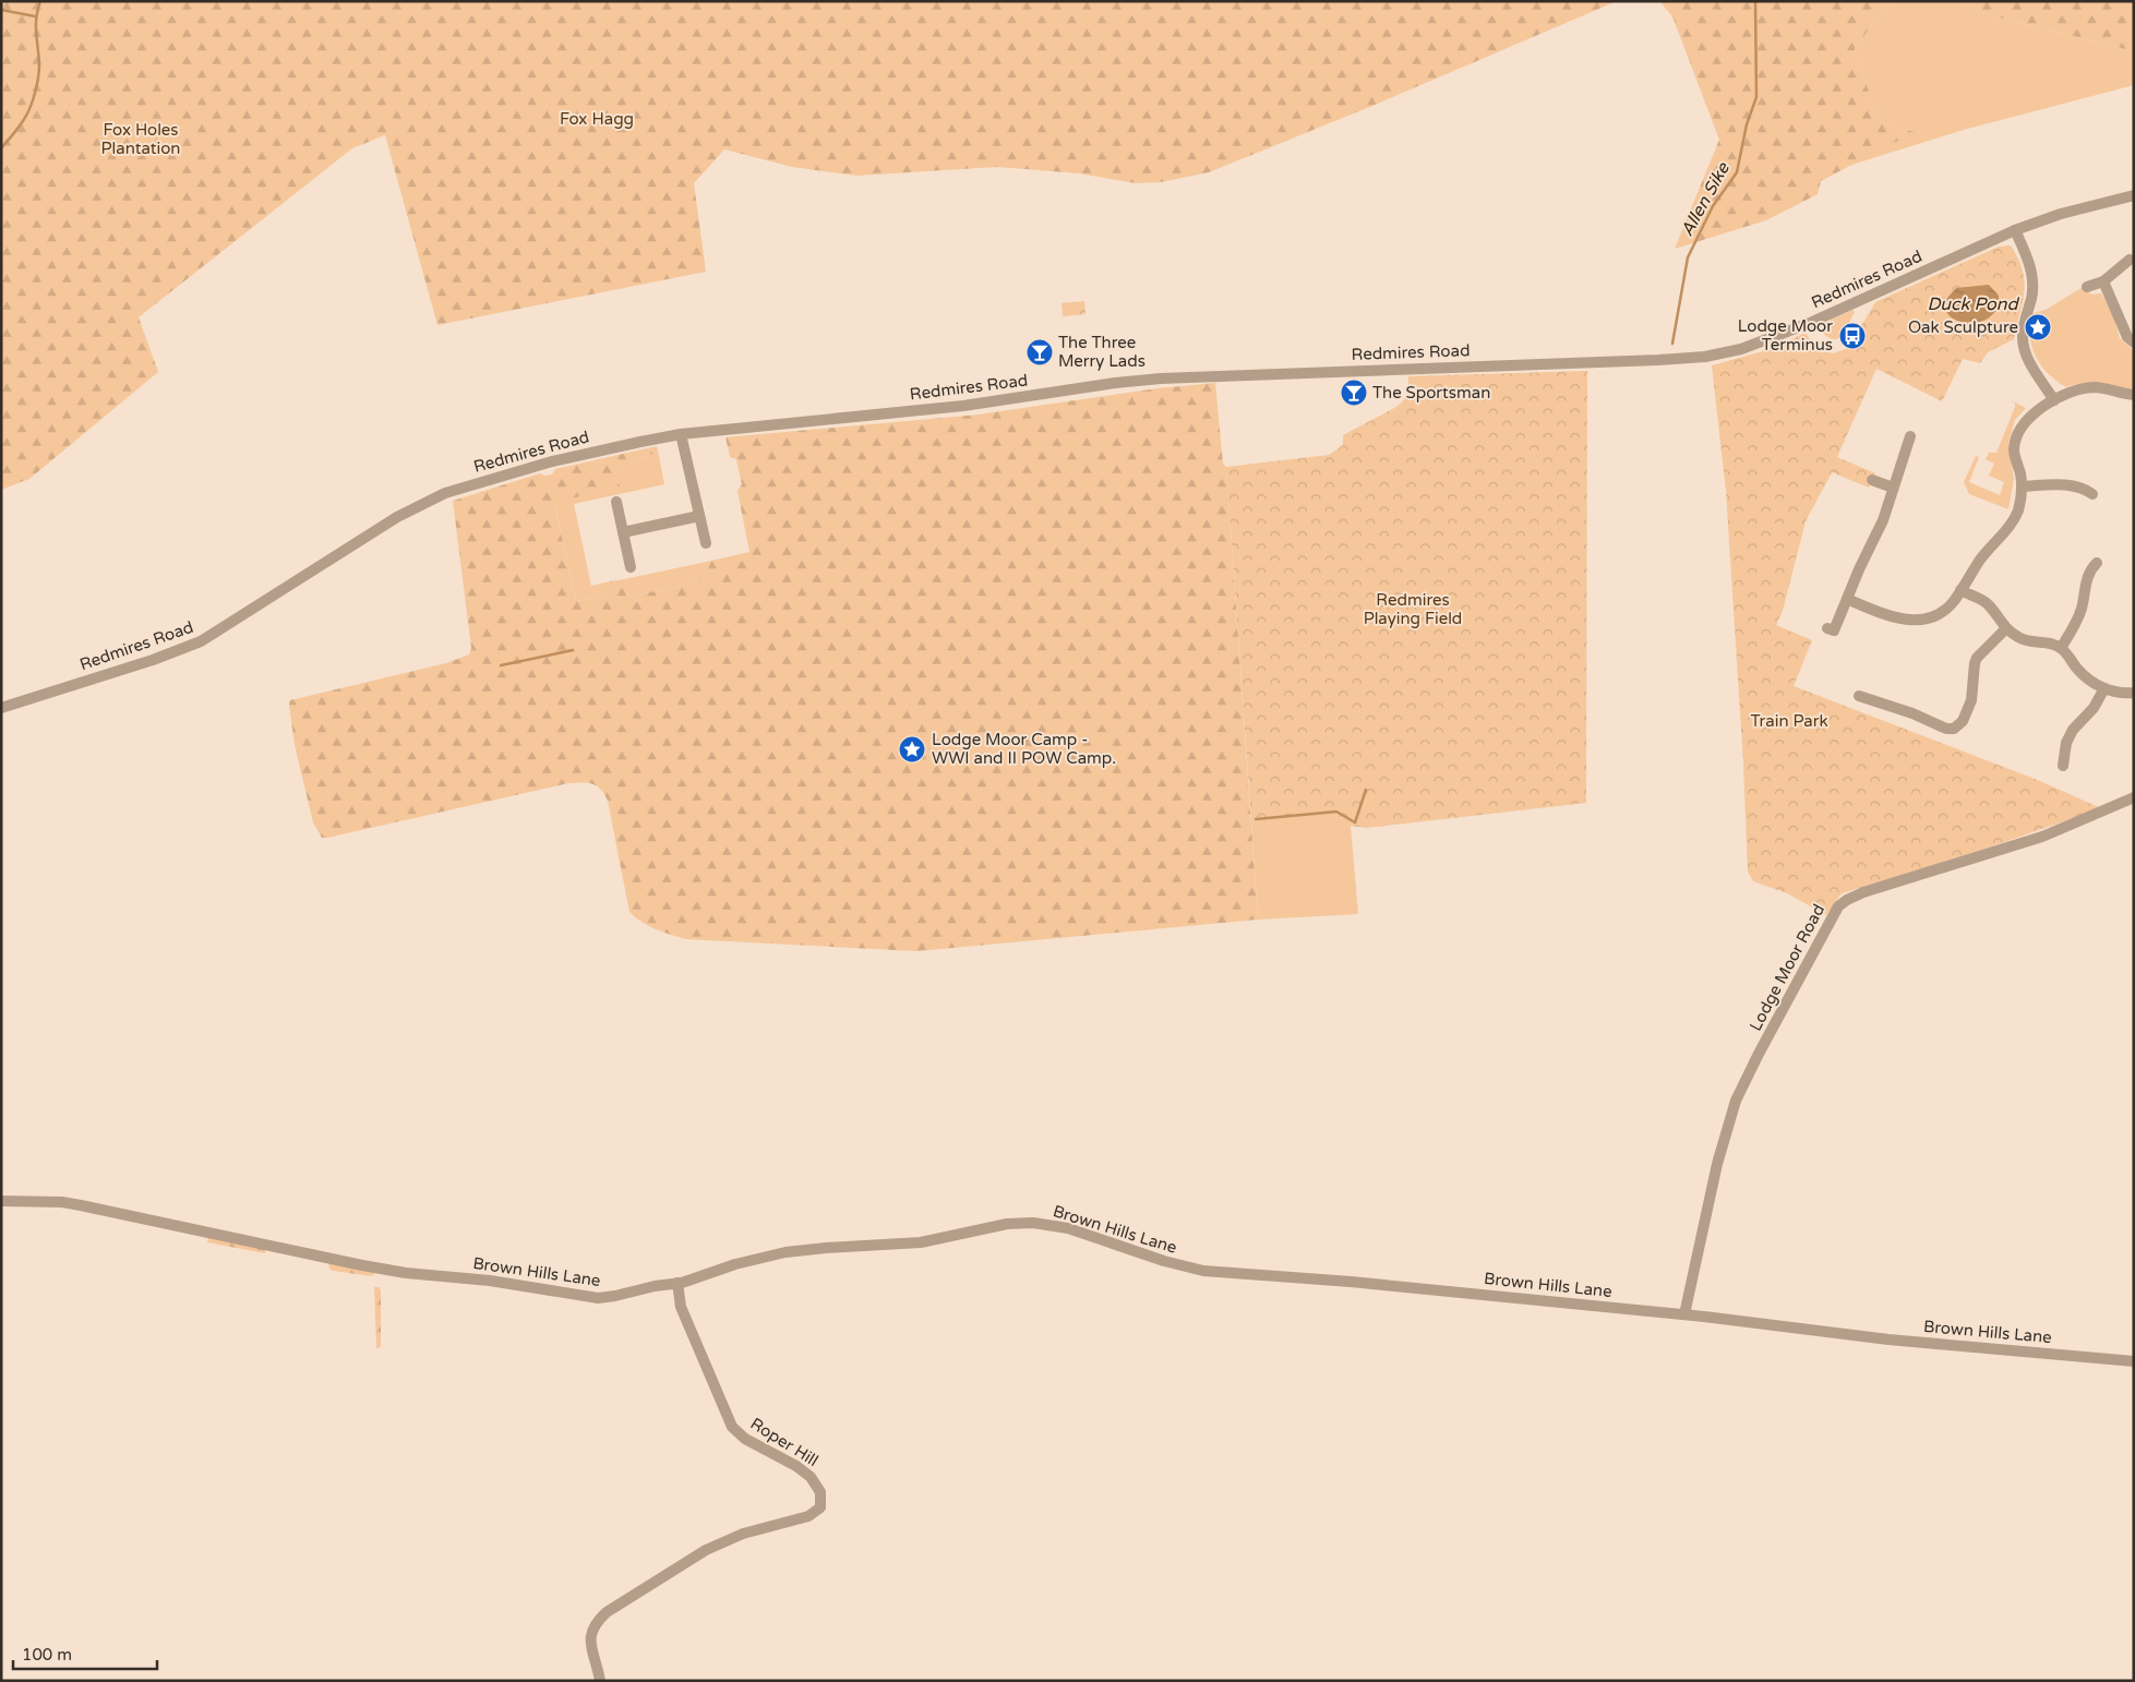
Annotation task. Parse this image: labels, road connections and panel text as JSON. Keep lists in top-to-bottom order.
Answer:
{
  "streets": {
    "street": [
      "Redmires Road",
      "Lodge Moor Road",
      "Brown Hills Lane",
      "Roper Hill"
    ]
  },
  "crossings": [
    ["Lodge Moor Road", "Brown Hills Lane"],
    ["Brown Hills Lane", "Roper Hill"]
  ],
  "water": ["Allen Sike", "Duck Pond"],
  "parks": [
    "Fox Hagg",
    "Fox Holes Plantation",
    "Redmires Playing Field",
    "Train Park"
  ],
  "places": {
    "place": ["Oak Sculpture", "Lodge Moor Camp - WWI and II POW Camp."],
    "bus stop": ["Lodge Moor Terminus"],
    "bar": ["The Three Merry Lads", "The Sportsman"]
  },
  "scale_bar": "100 m"
}
